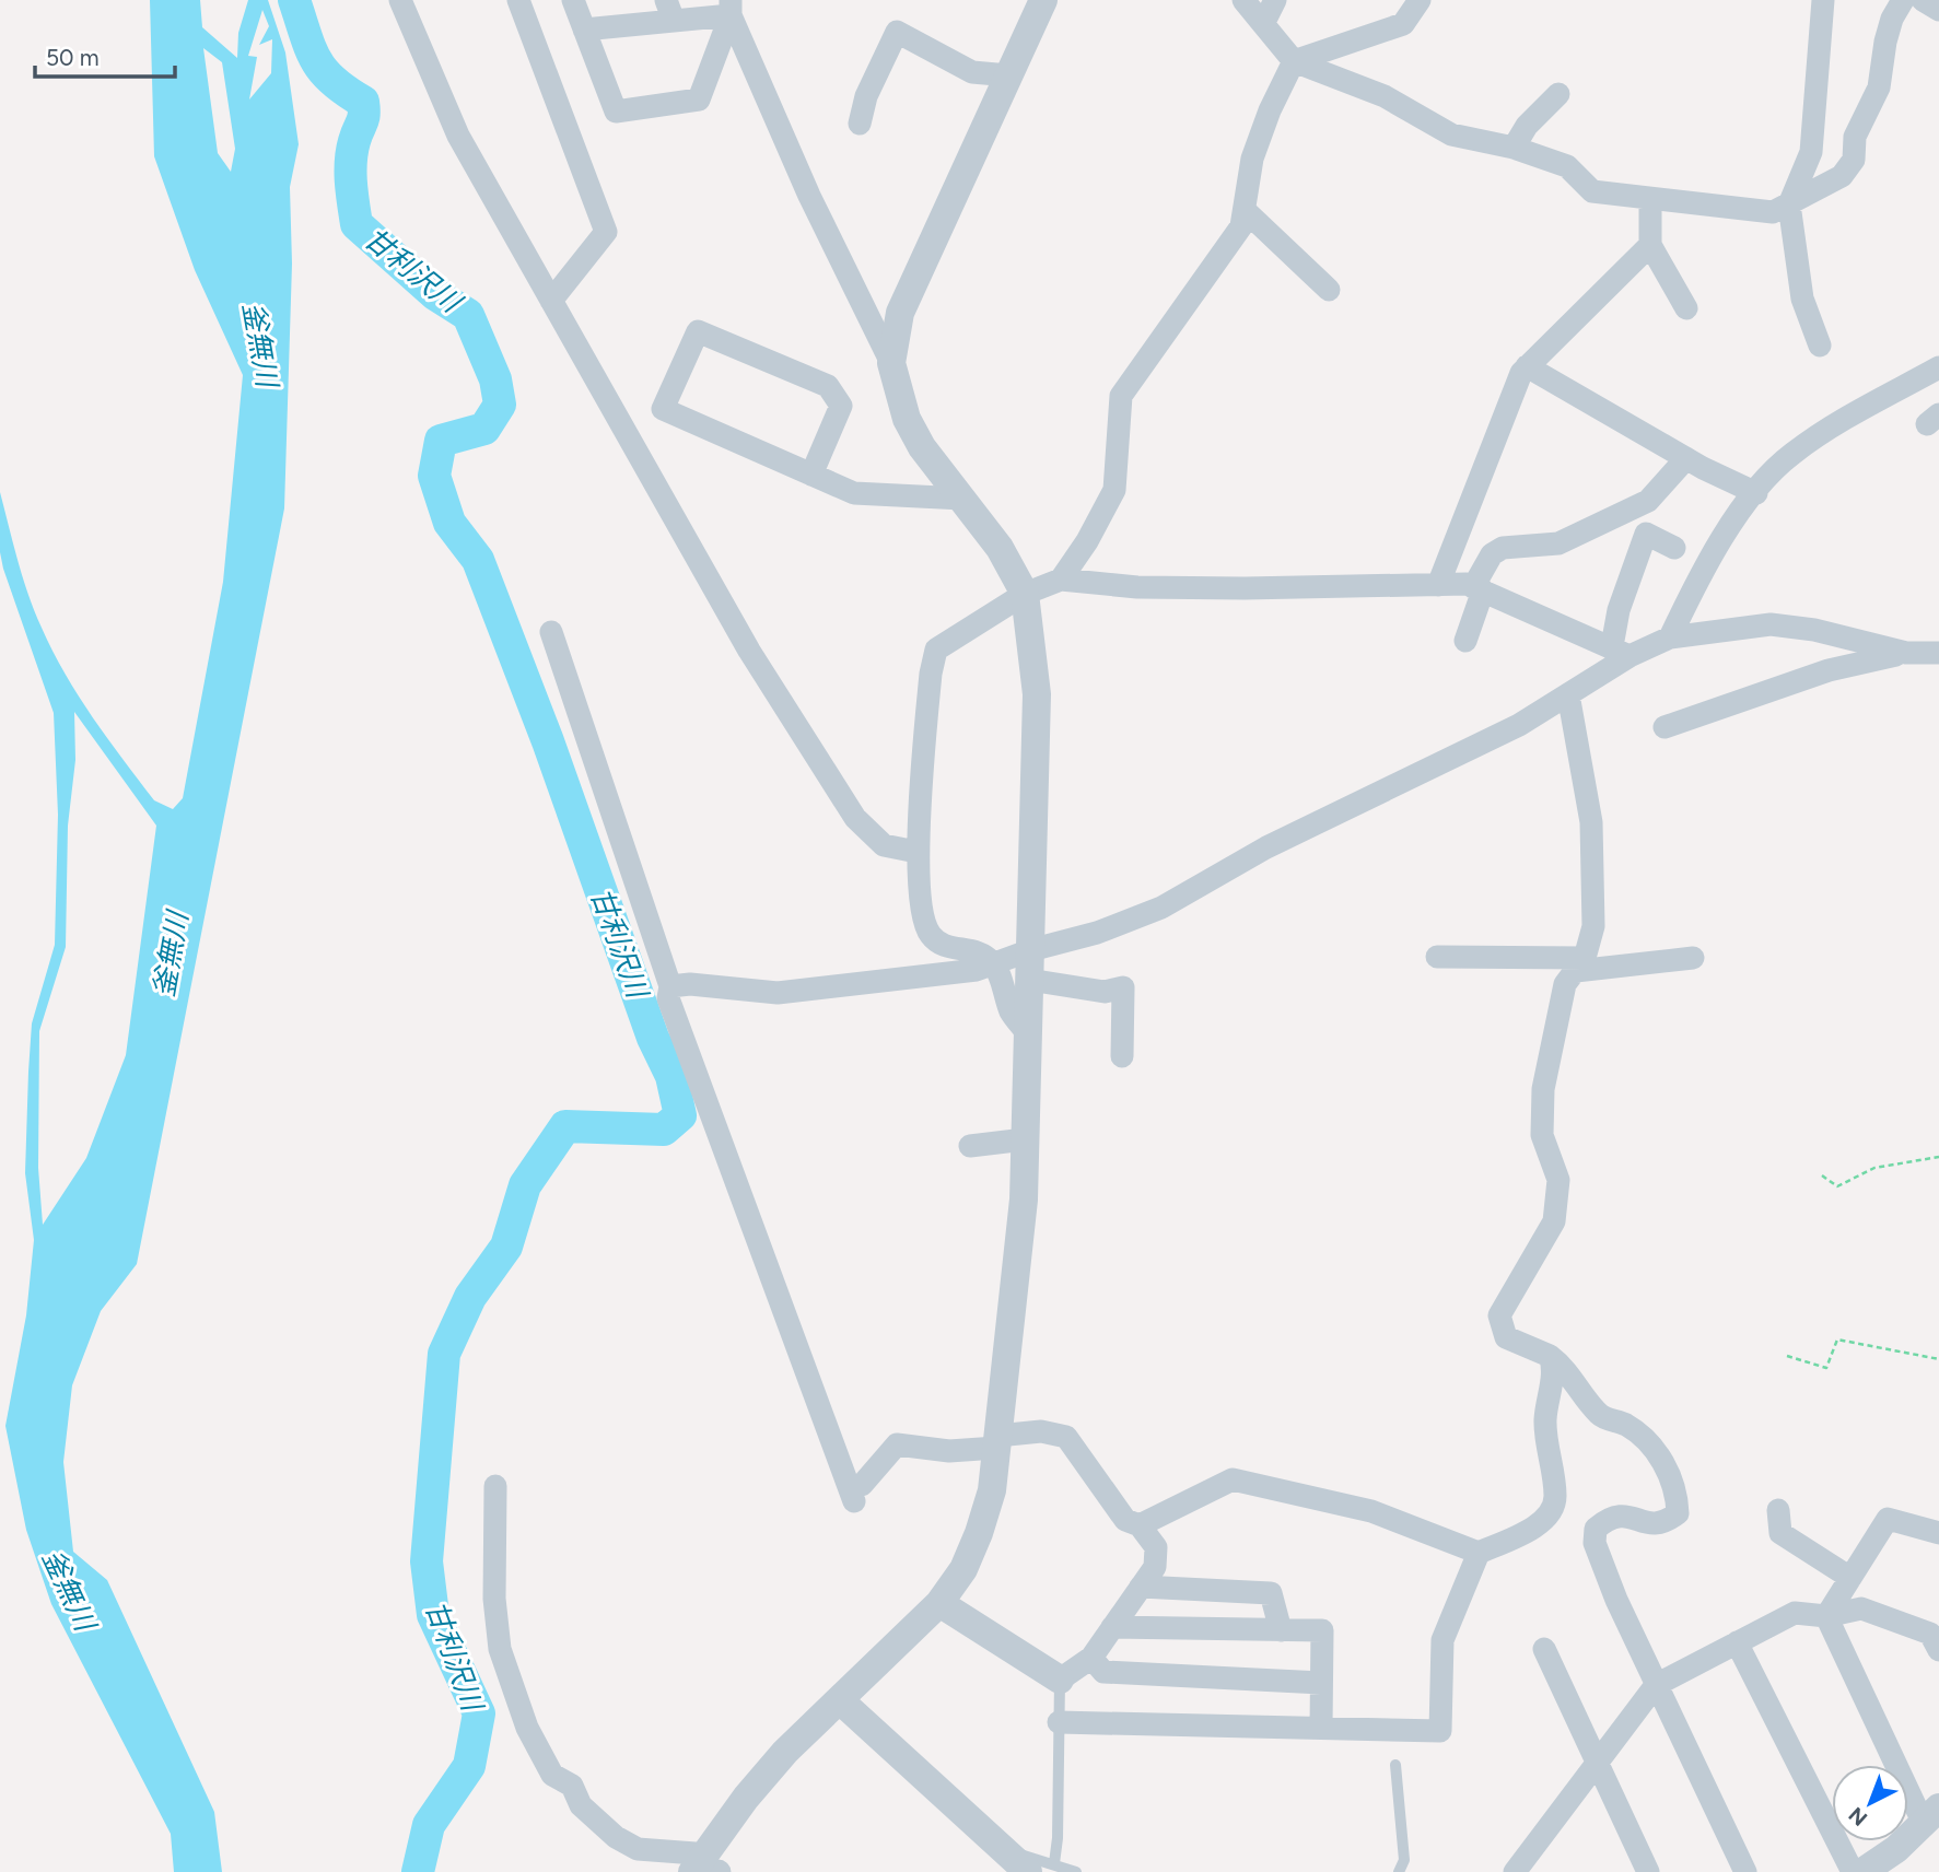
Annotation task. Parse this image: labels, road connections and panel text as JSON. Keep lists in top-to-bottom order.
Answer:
{
  "water": ["甘利沢川", "釜無川"],
  "scale_bar": "50 m",
  "north": "bottom left"
}
